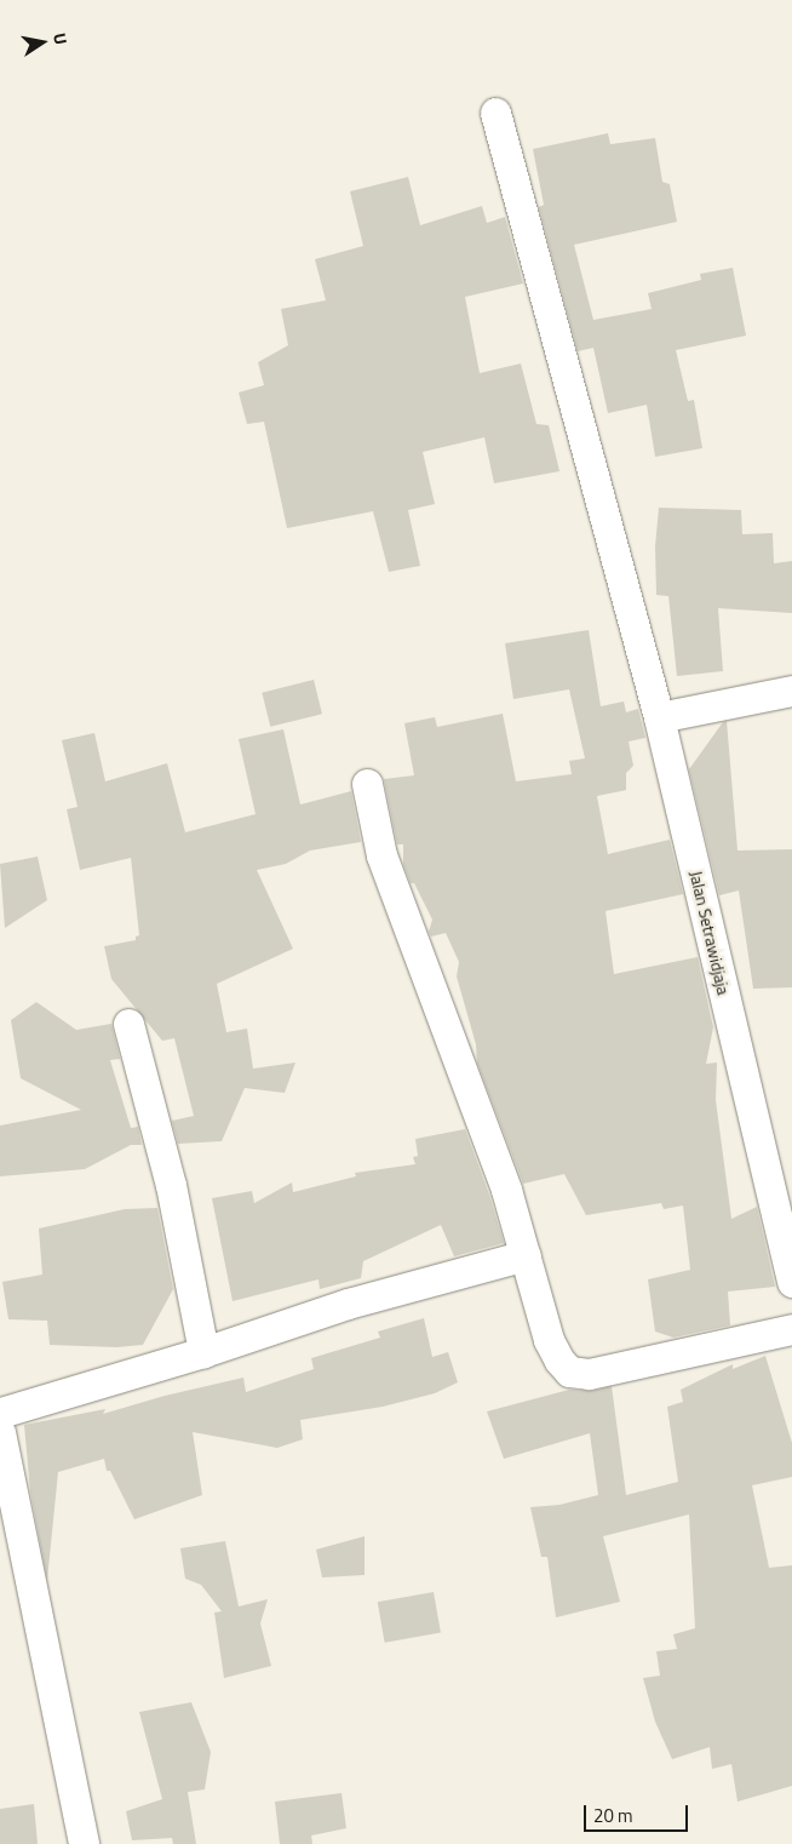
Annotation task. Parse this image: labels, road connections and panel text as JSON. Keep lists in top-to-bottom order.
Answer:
{
  "streets": {
    "street": ["Jalan Setrawidjaja"]
  },
  "scale_bar": "20 m",
  "north": "right"
}
